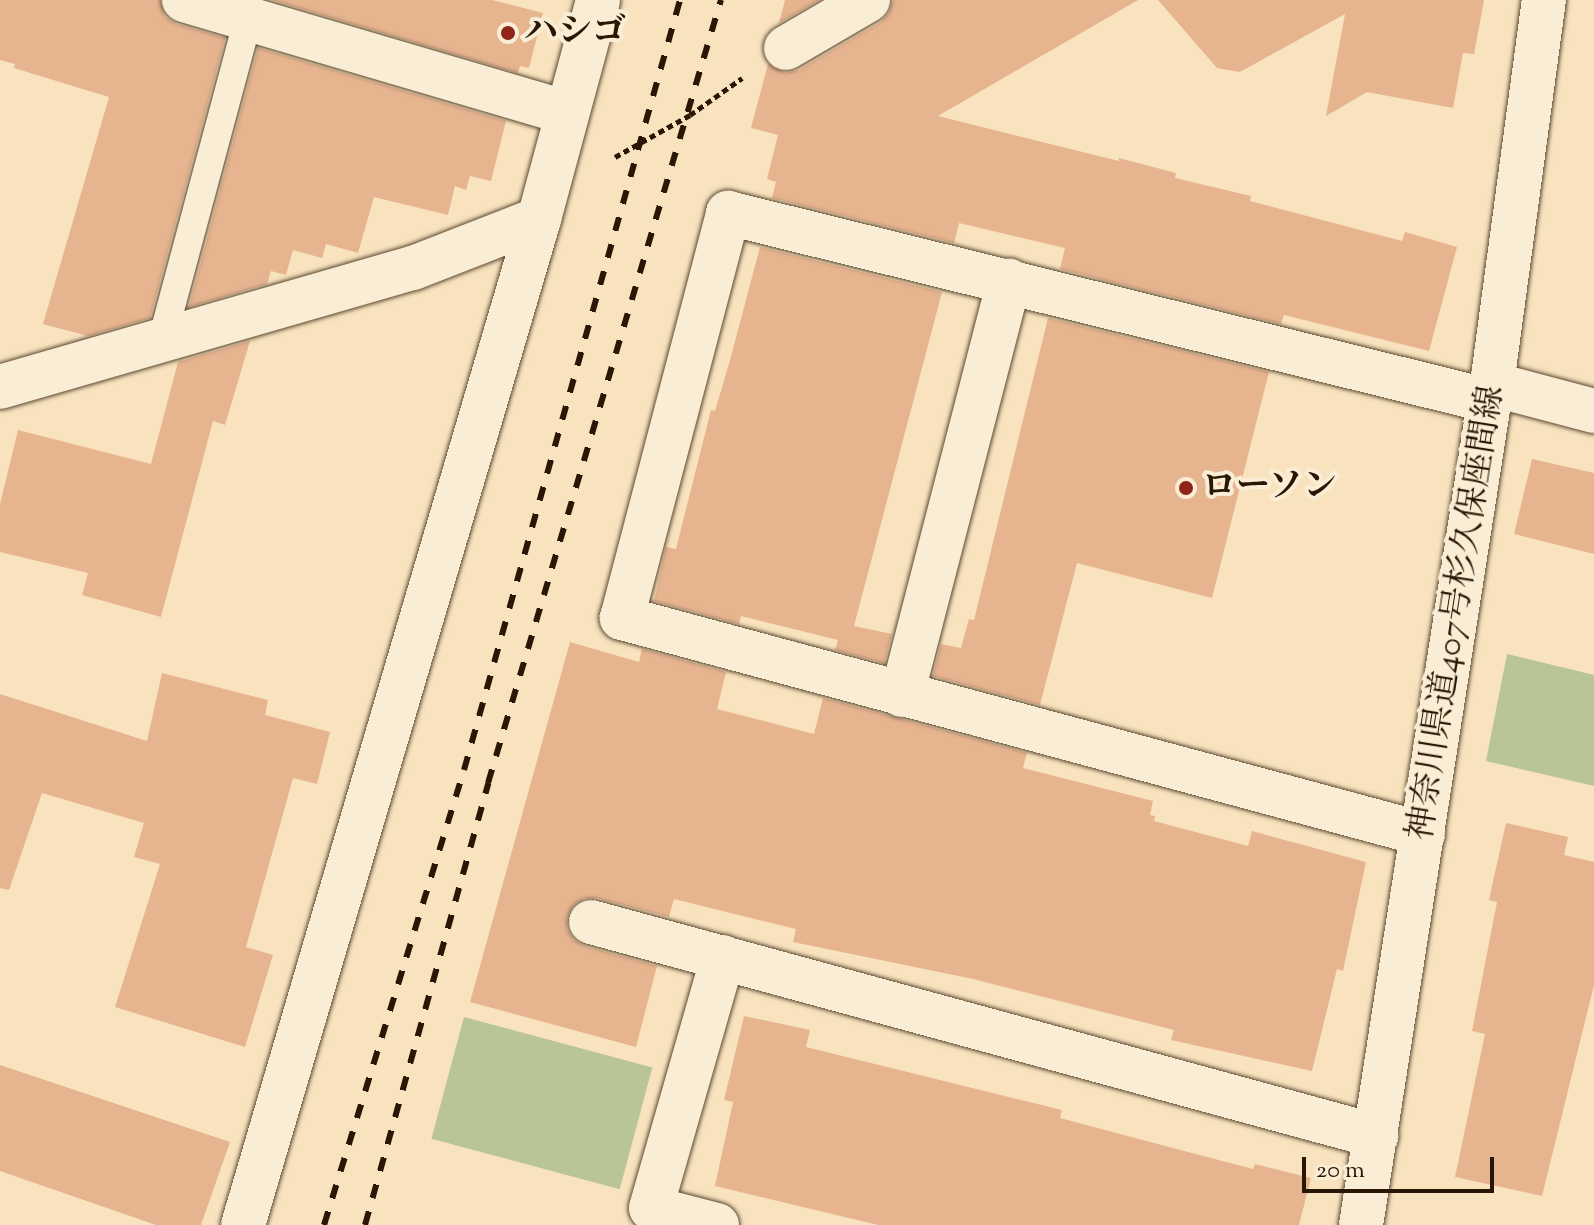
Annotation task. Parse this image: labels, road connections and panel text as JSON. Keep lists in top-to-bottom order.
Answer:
{
  "streets": {
    "street": ["神奈川県道407号杉久保座間線"]
  },
  "places": ["ハシゴ", "ローソン"],
  "scale_bar": "20 m"
}
